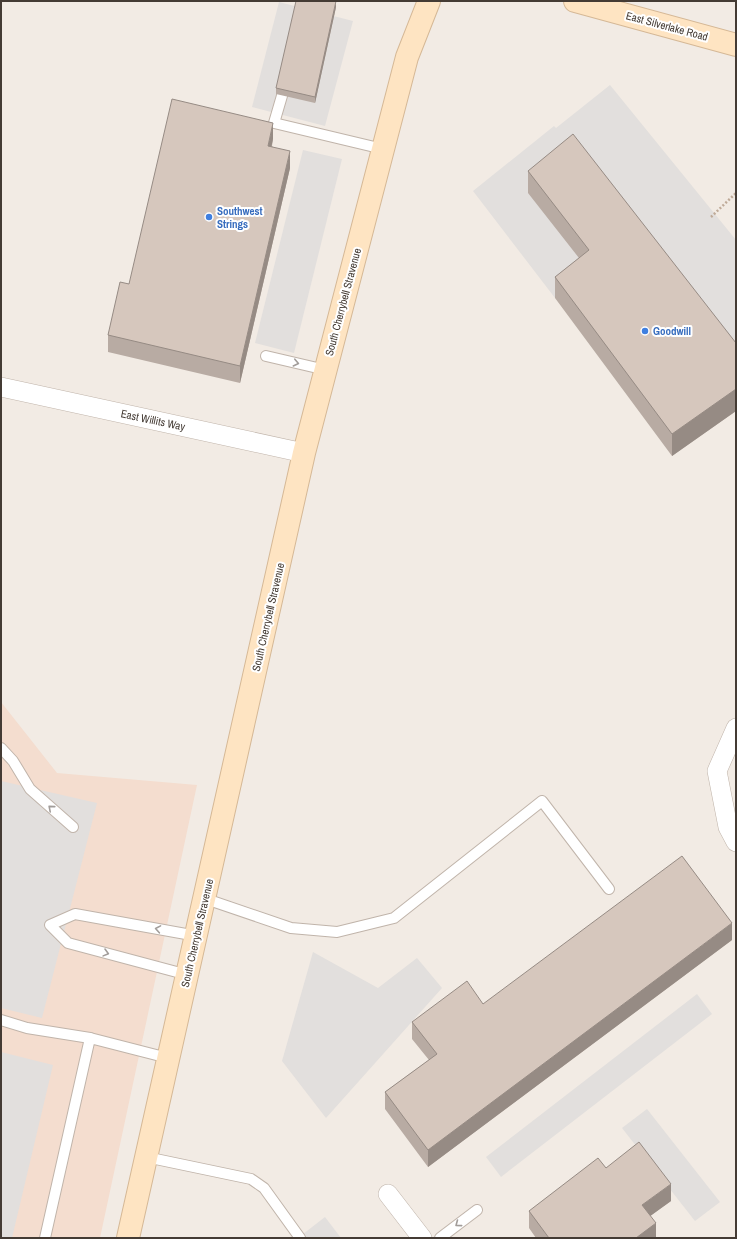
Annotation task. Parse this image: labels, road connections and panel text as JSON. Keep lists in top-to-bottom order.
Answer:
{
  "streets": {
    "street": ["East Silverlake Road", "South Cherrybell Stravenue", "East Willits Way"]
  },
  "crossings": [
    ["South Cherrybell Stravenue", "East Willits Way"]
  ],
  "places": ["Southwest Strings", "Goodwill"]
}
